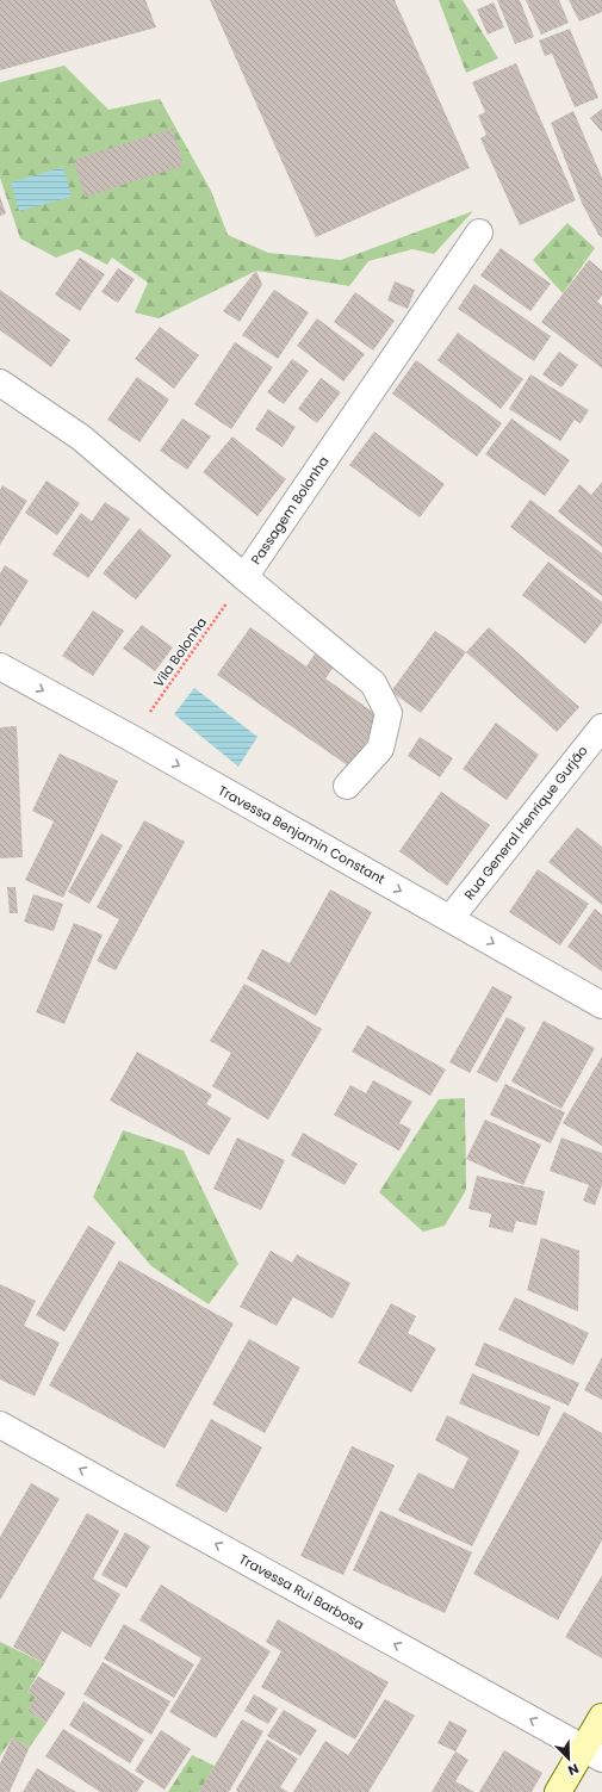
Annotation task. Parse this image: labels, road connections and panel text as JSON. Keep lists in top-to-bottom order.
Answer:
{
  "streets": {
    "street": [
      "Passagem Bolonha",
      "Rua General Henrique Gurjão",
      "Travessa Benjamin Constant",
      "Travessa Rui Barbosa"
    ],
    "path": ["Vila Bolonha"]
  },
  "crossings": [
    ["Passagem Bolonha", "Vila Bolonha"],
    ["Vila Bolonha", "Travessa Benjamin Constant"],
    ["Rua General Henrique Gurjão", "Travessa Benjamin Constant"]
  ],
  "one_way": ["Travessa Benjamin Constant", "Travessa Rui Barbosa"],
  "north": "bottom right"
}
